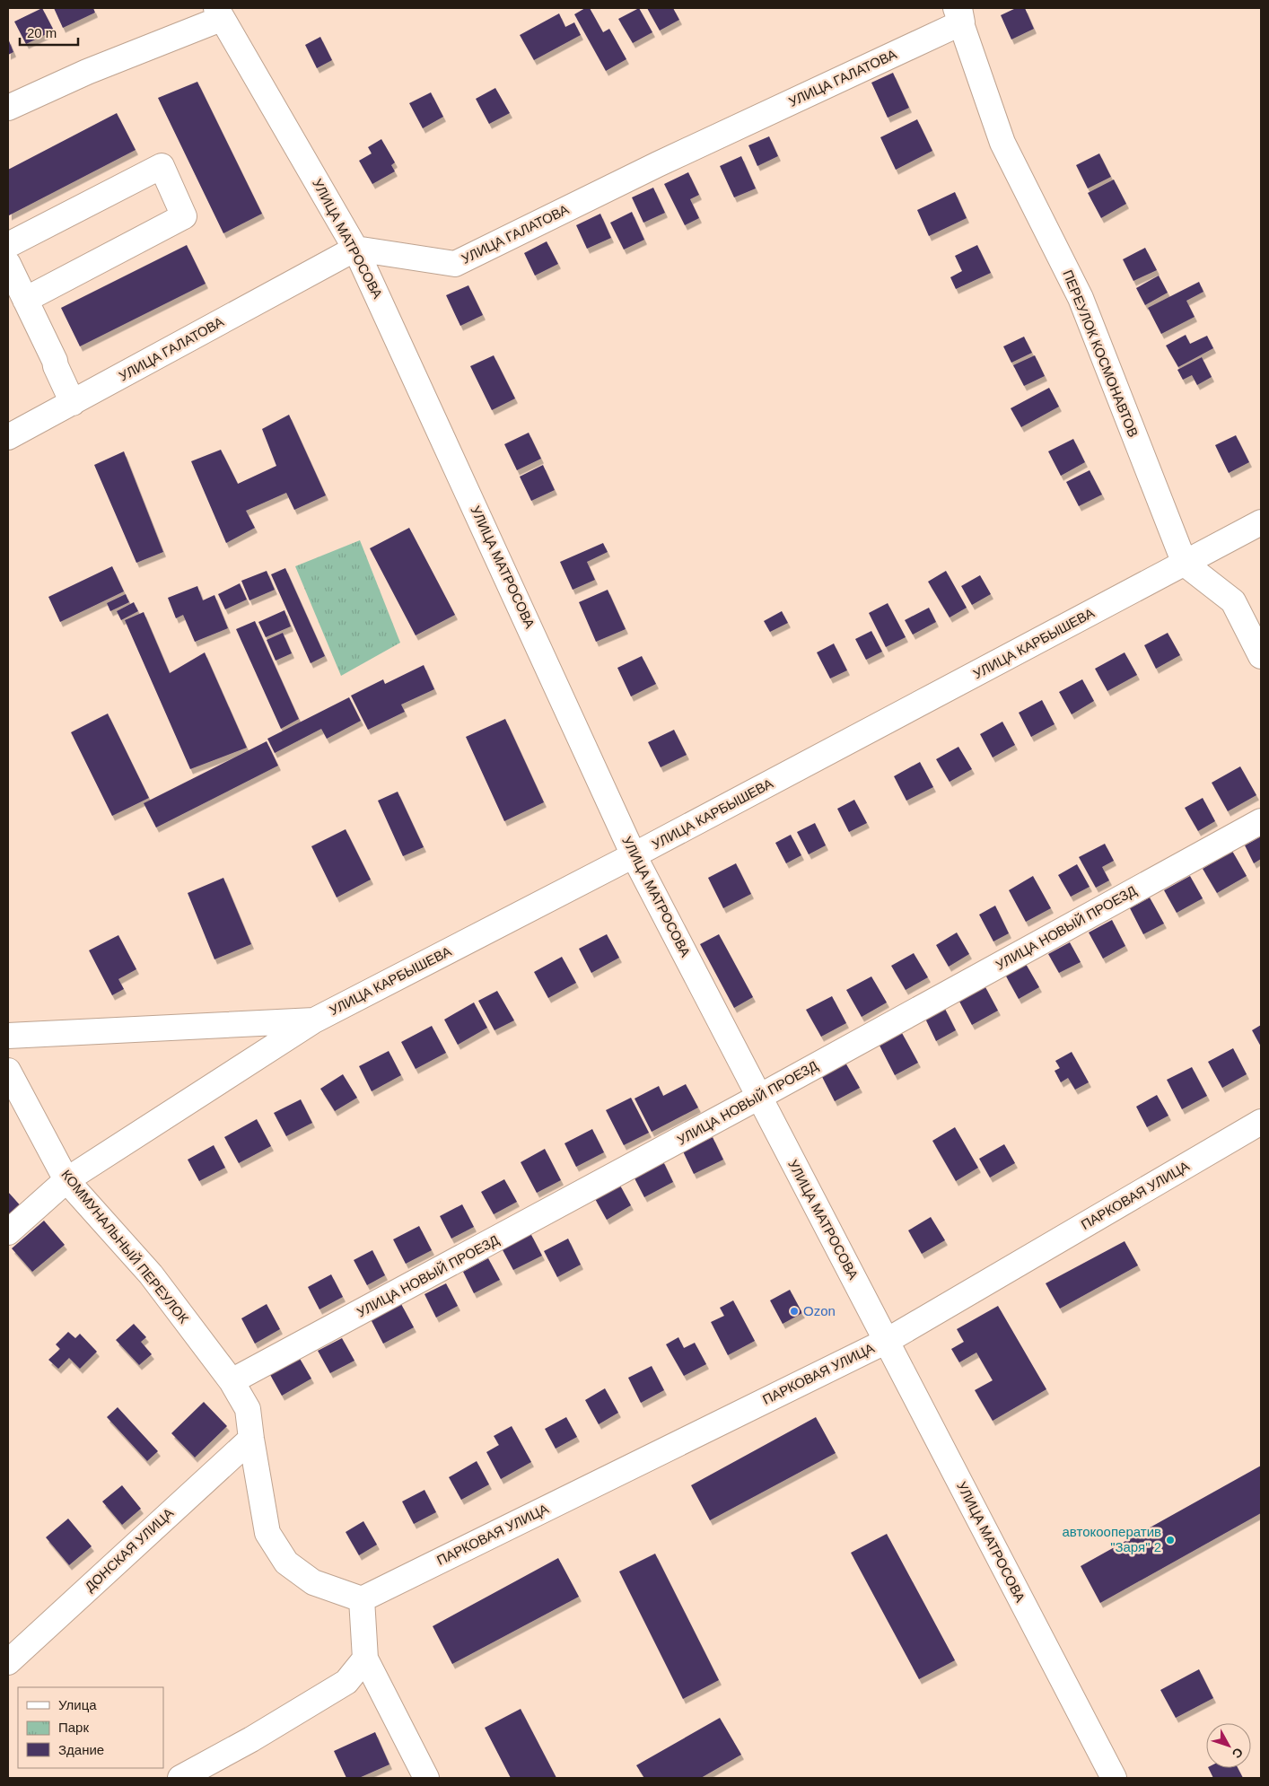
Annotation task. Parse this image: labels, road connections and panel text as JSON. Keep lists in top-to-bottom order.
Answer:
{
  "streets": {
    "street": [
      "УЛИЦА ГАЛАТОВА",
      "УЛИЦА МАТРОСОВА",
      "ПЕРЕУЛОК КОСМОНАВТОВ",
      "УЛИЦА КАРБЫШЕВА",
      "УЛИЦА НОВЫЙ ПРОЕЗД",
      "ПАРКОВАЯ УЛИЦА",
      "КОММУНАЛЬНЫЙ ПЕРЕУЛОК",
      "ДОНСКАЯ УЛИЦА"
    ]
  },
  "crossings": [
    ["УЛИЦА ГАЛАТОВА", "УЛИЦА МАТРОСОВА"],
    ["УЛИЦА ГАЛАТОВА", "ПЕРЕУЛОК КОСМОНАВТОВ"],
    ["УЛИЦА МАТРОСОВА", "УЛИЦА КАРБЫШЕВА"],
    ["УЛИЦА МАТРОСОВА", "УЛИЦА НОВЫЙ ПРОЕЗД"],
    ["УЛИЦА МАТРОСОВА", "ПАРКОВАЯ УЛИЦА"],
    ["ПЕРЕУЛОК КОСМОНАВТОВ", "УЛИЦА КАРБЫШЕВА"],
    ["УЛИЦА НОВЫЙ ПРОЕЗД", "КОММУНАЛЬНЫЙ ПЕРЕУЛОК"],
    ["ПАРКОВАЯ УЛИЦА", "КОММУНАЛЬНЫЙ ПЕРЕУЛОК"],
    ["КОММУНАЛЬНЫЙ ПЕРЕУЛОК", "ДОНСКАЯ УЛИЦА"]
  ],
  "places": ["Ozon", "автокооператив \"Заря\" 2"],
  "legend": ["Улица", "Парк", "Здание"],
  "scale_bar": "20 m",
  "north": "bottom right"
}
